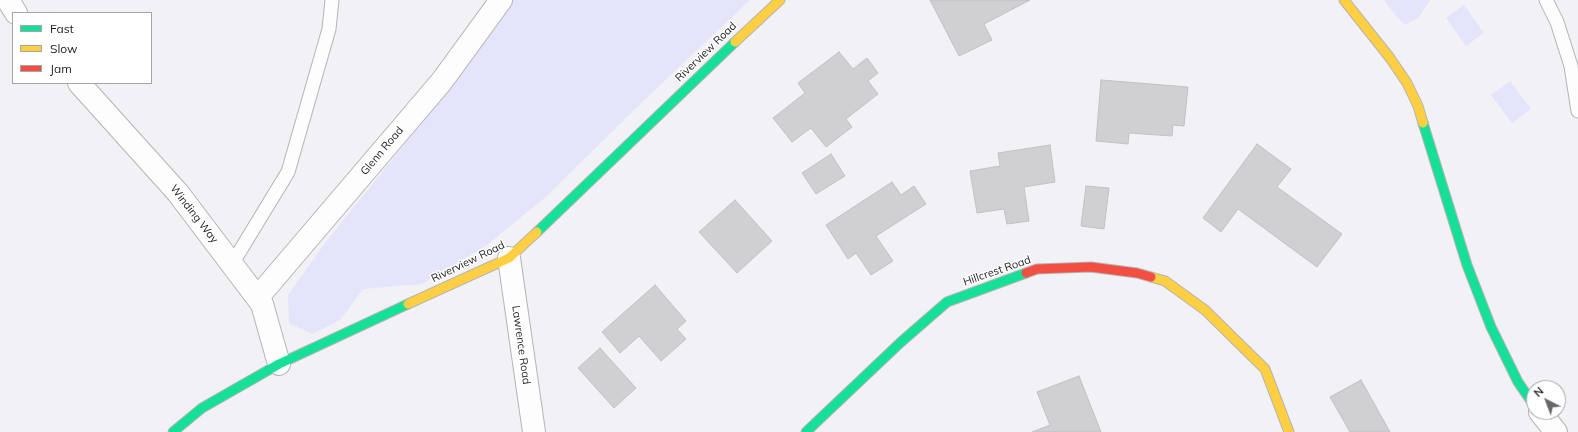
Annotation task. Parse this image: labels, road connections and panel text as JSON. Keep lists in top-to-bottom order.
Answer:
{
  "streets": {
    "street": [
      "Riverview Road",
      "Glenn Road",
      "Winding Way",
      "Hillcrest Road",
      "Lawrence Road"
    ]
  },
  "crossings": [
    ["Riverview Road", "Winding Way"],
    ["Riverview Road", "Lawrence Road"],
    ["Glenn Road", "Winding Way"]
  ],
  "legend": ["Fast", "Slow", "Jam"],
  "north": "top left"
}
